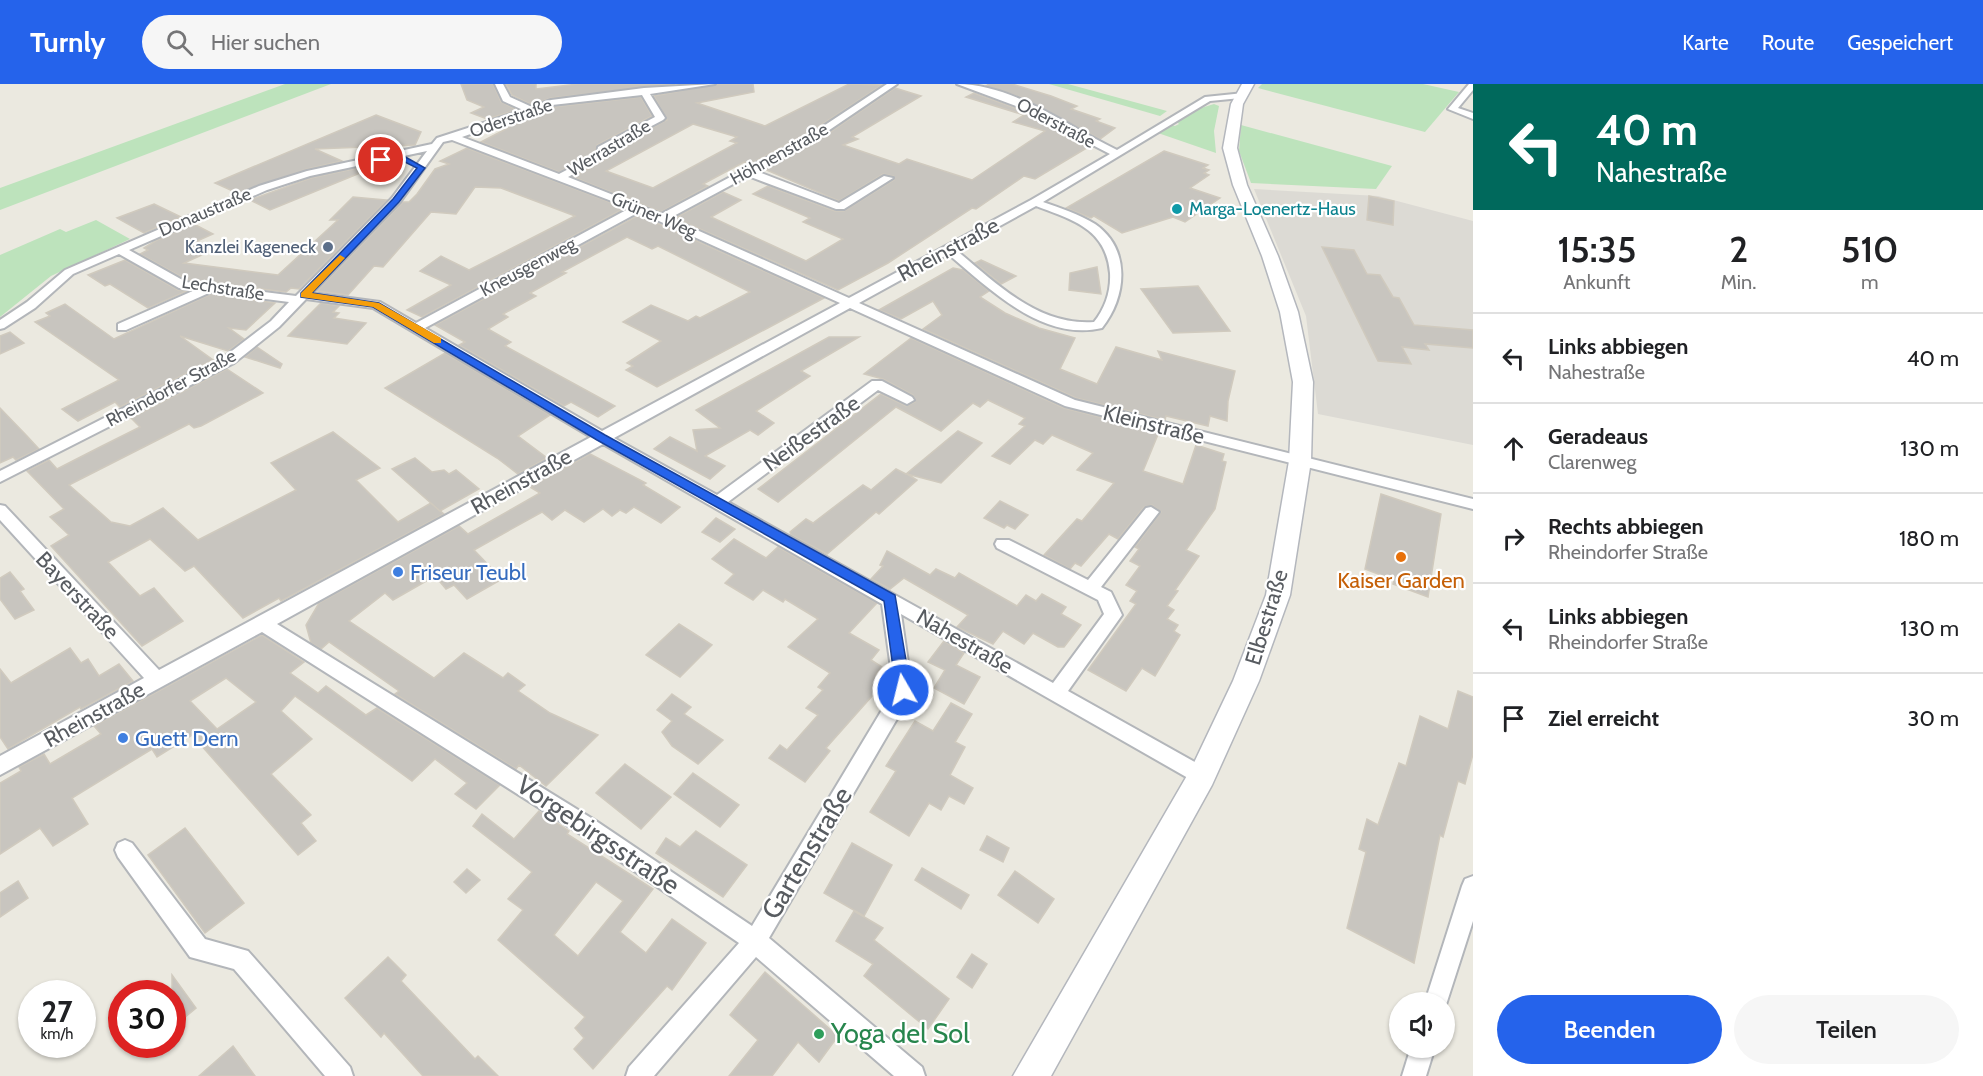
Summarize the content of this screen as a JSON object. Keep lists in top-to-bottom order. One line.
{"streets":{"main road":["Elbestraße"],"street":["Oderstraße","Werrastraße","Höhnenstraße","Donaustraße","Grüner Weg","Rheinstraße","Kneusgenweg","Lechstraße","Rheindorfer Straße","Kleinstraße","Neißestraße","Bayerstraße","Nahestraße","Vorgebirgsstraße","Gartenstraße"]},"crossings":[["Oderstraße","Werrastraße"],["Oderstraße","Grüner Weg"],["Oderstraße","Rheinstraße"],["Werrastraße","Grüner Weg"],["Höhnenstraße","Grüner Weg"],["Donaustraße","Lechstraße"],["Donaustraße","Rheindorfer Straße"],["Grüner Weg","Rheinstraße"],["Grüner Weg","Kneusgenweg"],["Grüner Weg","Kleinstraße"],["Rheinstraße","Kleinstraße"],["Rheinstraße","Bayerstraße"],["Rheinstraße","Elbestraße"],["Rheinstraße","Nahestraße"],["Rheinstraße","Vorgebirgsstraße"],["Kneusgenweg","Lechstraße"],["Kneusgenweg","Nahestraße"],["Lechstraße","Rheindorfer Straße"],["Lechstraße","Nahestraße"],["Kleinstraße","Elbestraße"],["Neißestraße","Nahestraße"],["Elbestraße","Nahestraße"],["Nahestraße","Gartenstraße"],["Vorgebirgsstraße","Gartenstraße"]],"places":["Marga-Loenertz-Haus","Kanzlei Kageneck","Kaiser Garden","Friseur Teubl","Guett Dern","Yoga del Sol"],"page":{"header":"Turnly","search":"Hier suchen","nav":["Karte","Route","Gespeichert"],"turn":["40 m","Nahestraße"],"eta":["15:35","Ankunft","2","Min.","510","m"],"list":[{"name":"Links abbiegen","note":"Nahestraße","value":"40 m"},{"name":"Geradeaus","note":"Clarenweg","value":"130 m"},{"name":"Rechts abbiegen","note":"Rheindorfer Straße","value":"180 m"},{"name":"Links abbiegen","note":"Rheindorfer Straße","value":"130 m"},{"name":"Ziel erreicht","value":"30 m"}],"speed":"27 km/h","limit":"30","buttons":["Beenden","Teilen"]}}
